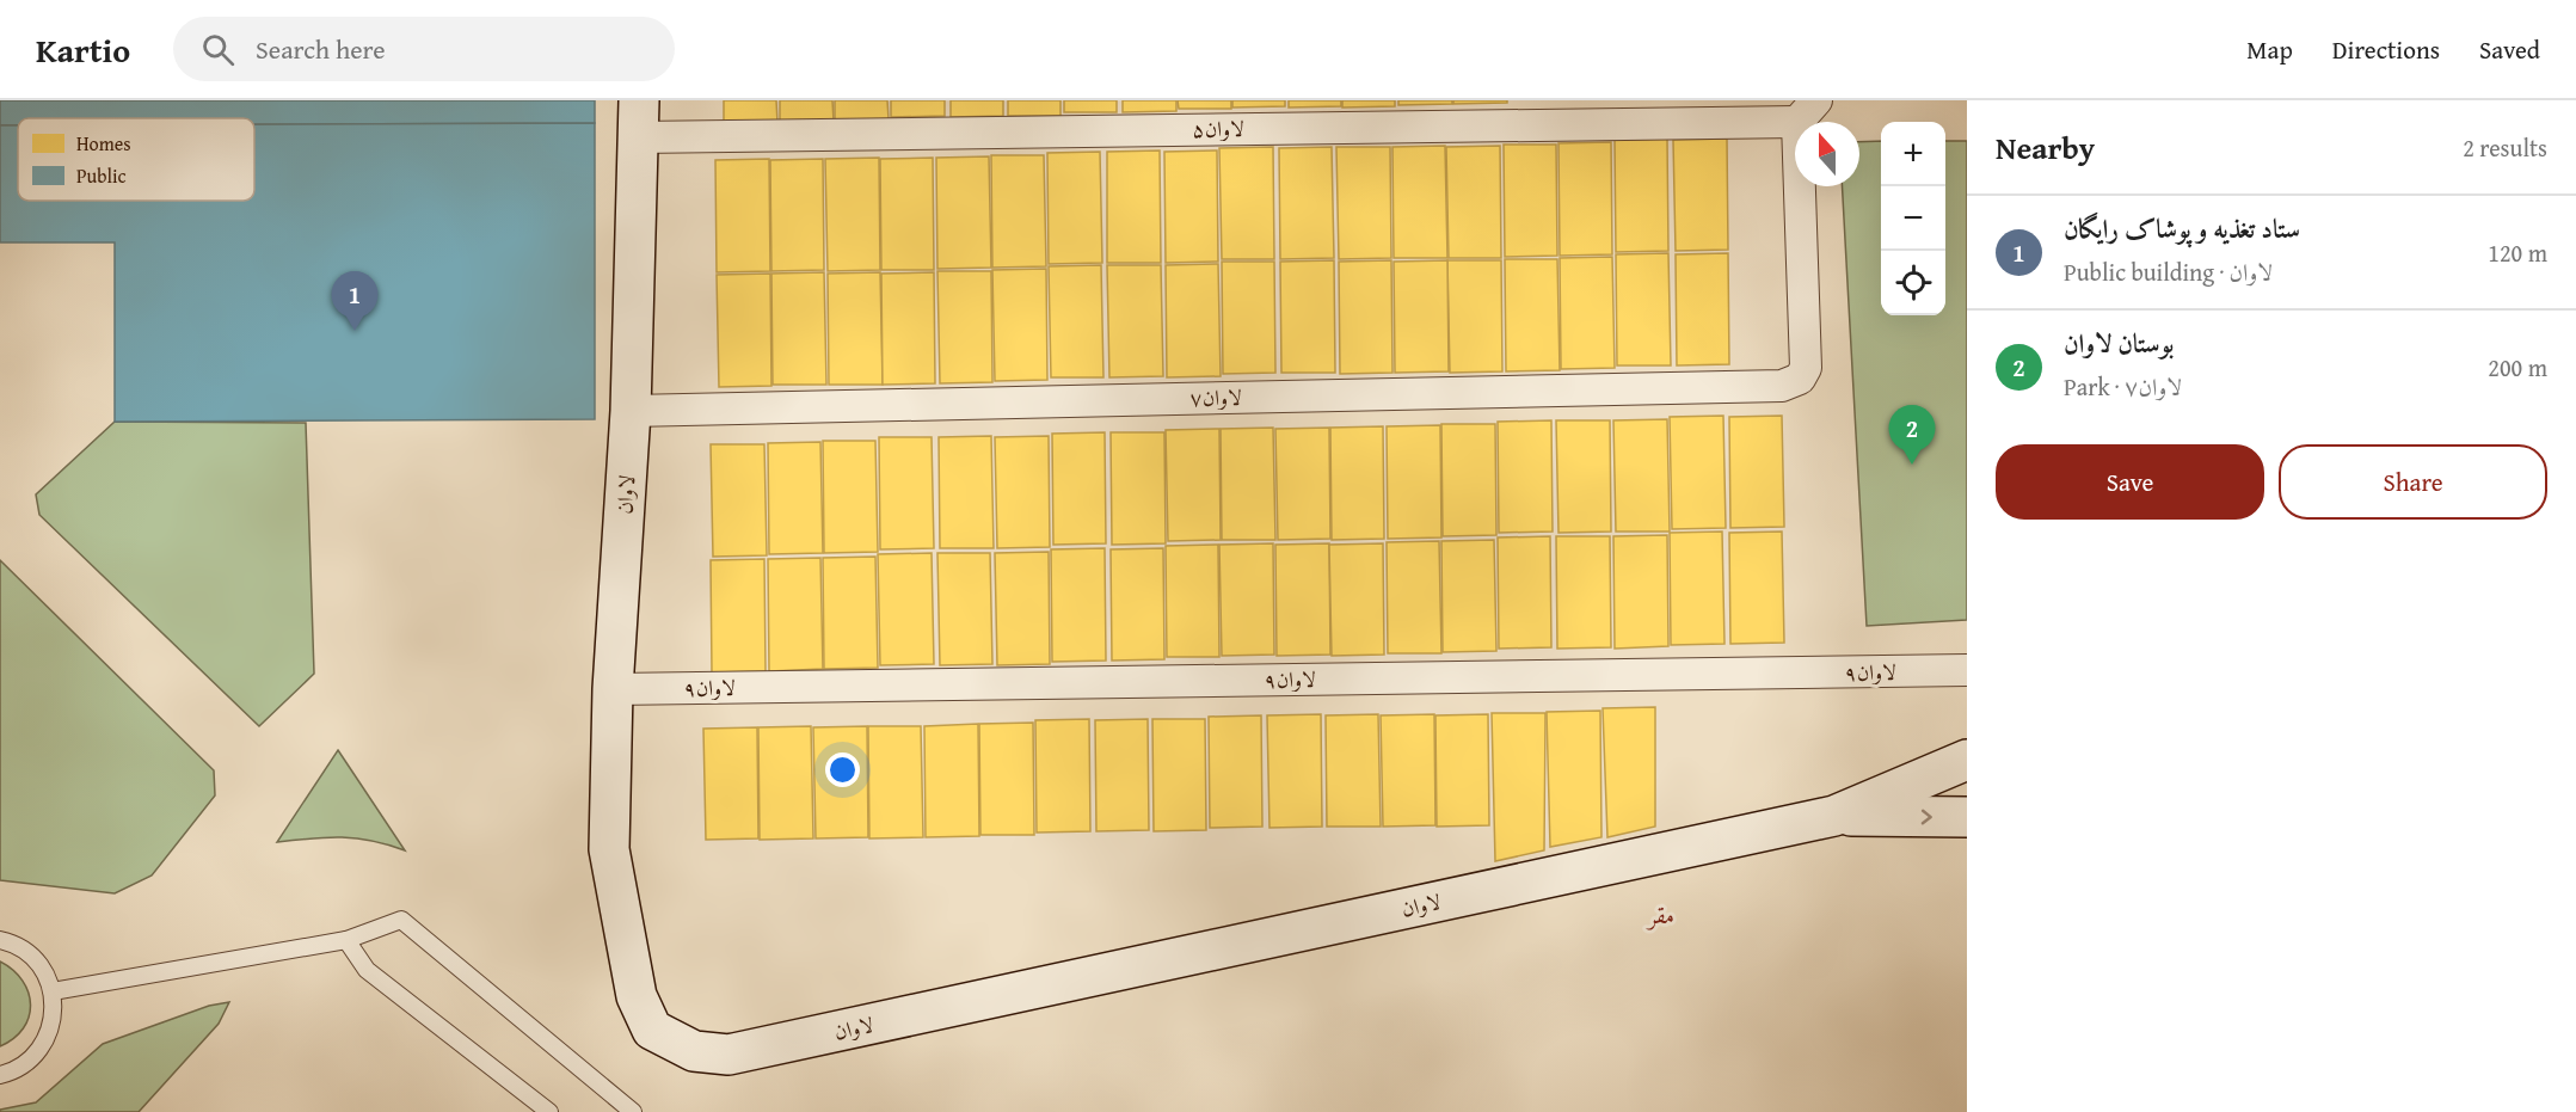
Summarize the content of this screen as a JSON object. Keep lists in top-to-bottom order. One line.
{"streets":{"street":["۵لاوان","۷لاوان","لاوان","۹لاوان"]},"crossings":[["۵لاوان","۷لاوان"],["۵لاوان","لاوان"],["۷لاوان","لاوان"],["لاوان","۹لاوان"]],"districts":["مقر"],"legend":["Homes","Public"],"north":"top","page":{"header":"Kartio","search":"Search here","nav":["Map","Directions","Saved"],"heading":["Nearby","2 results"],"map_buttons":["+","−"],"list":[{"mark":"1","name":"ستاد تغذیه و پوشاک رایگان","note":"Public building · لاوان","value":"120 m"},{"mark":"2","name":"بوستان لاوان","note":"Park · ۷لاوان","value":"200 m"}],"pins":["1","2"],"buttons":["Save","Share"]}}
